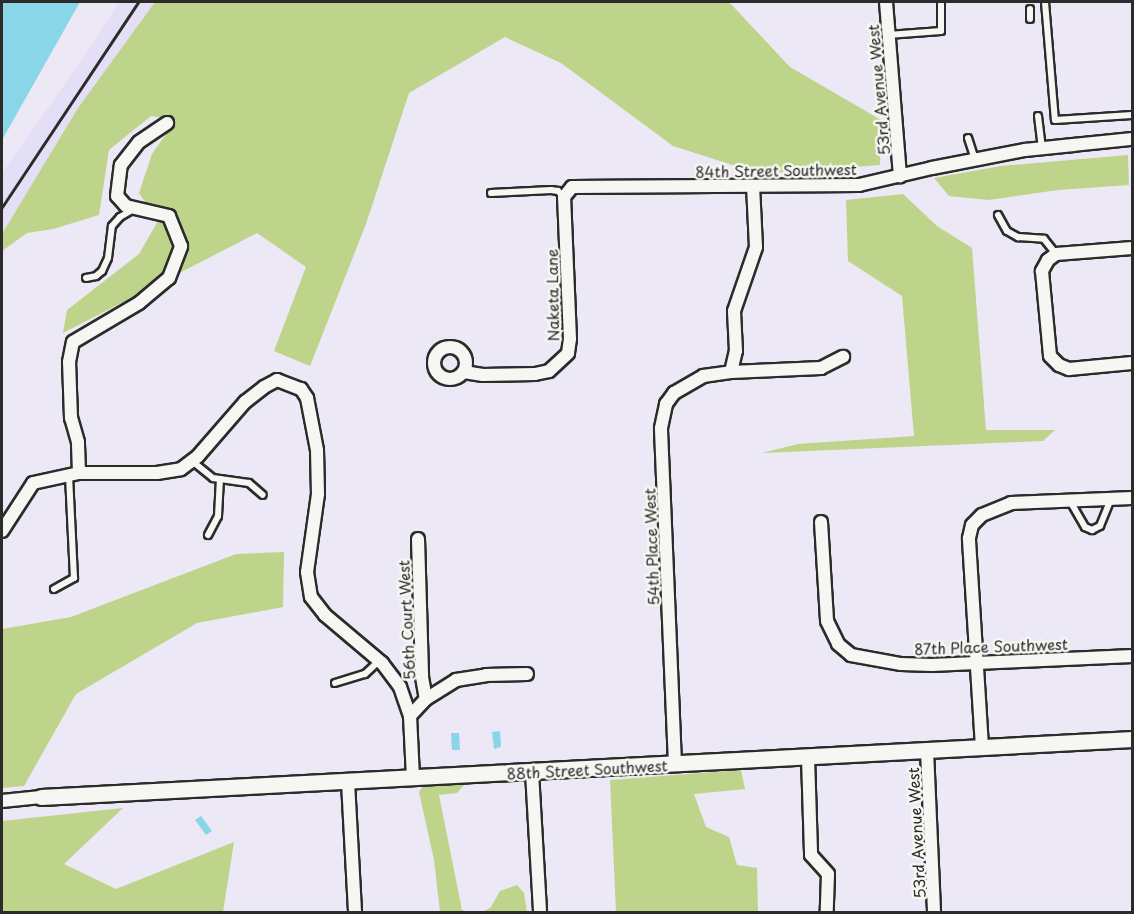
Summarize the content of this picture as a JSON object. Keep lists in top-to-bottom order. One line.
{"streets":{"street":["53rd Avenue West","84th Street Southwest","Naketa Lane","54th Place West","56th Court West","87th Place Southwest","88th Street Southwest"]},"crossings":[["53rd Avenue West","84th Street Southwest"],["53rd Avenue West","88th Street Southwest"],["84th Street Southwest","Naketa Lane"],["54th Place West","88th Street Southwest"]]}
